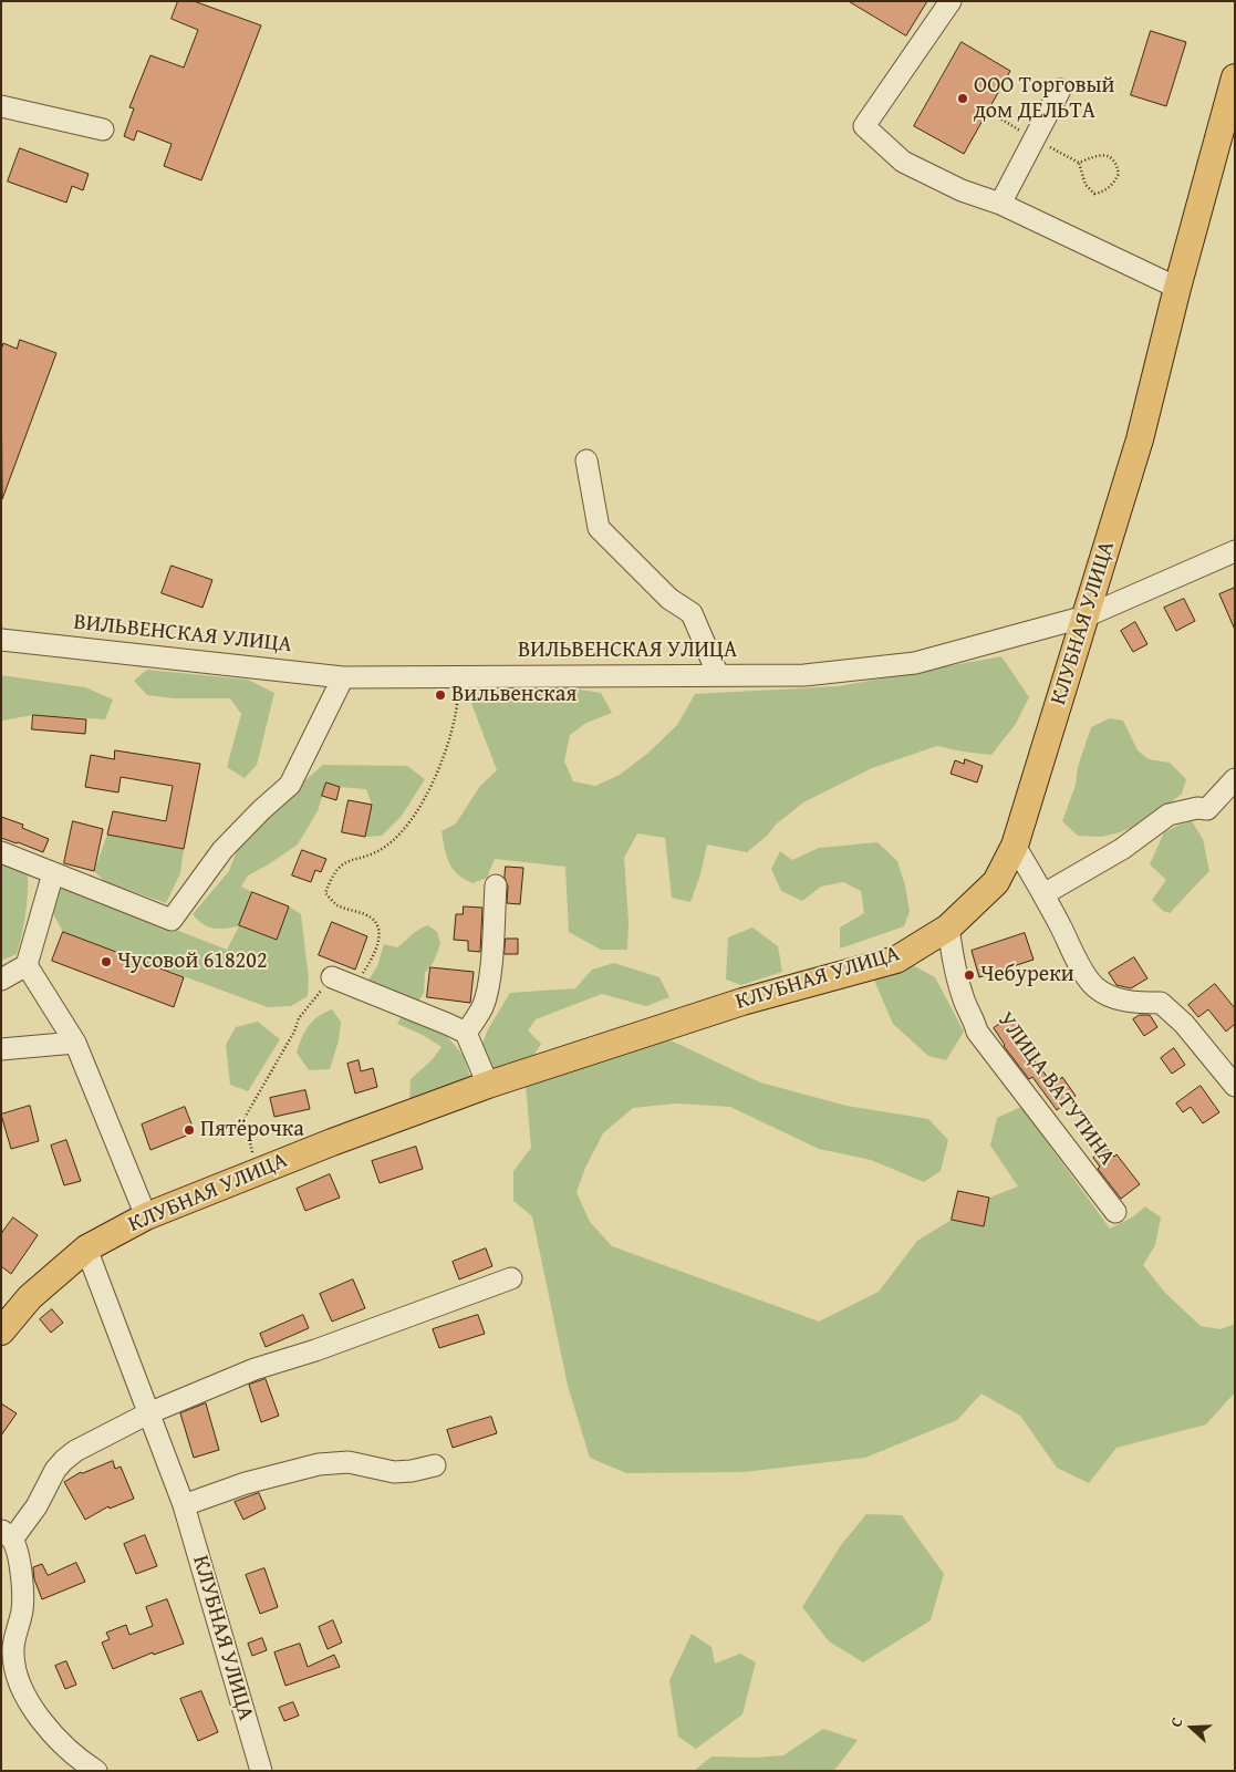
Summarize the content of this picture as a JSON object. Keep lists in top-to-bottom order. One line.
{"streets":{"main road":["КЛУБНАЯ УЛИЦА"],"street":["ВИЛЬВЕНСКАЯ УЛИЦА","УЛИЦА ВАТУТИНА"]},"crossings":[["КЛУБНАЯ УЛИЦА","ВИЛЬВЕНСКАЯ УЛИЦА"],["КЛУБНАЯ УЛИЦА","УЛИЦА ВАТУТИНА"]],"places":["ООО Торговый дом ДЕЛЬТА","Вильвенская","Чусовой 618202","Чебуреки","Пятёрочка"],"north":"left"}
